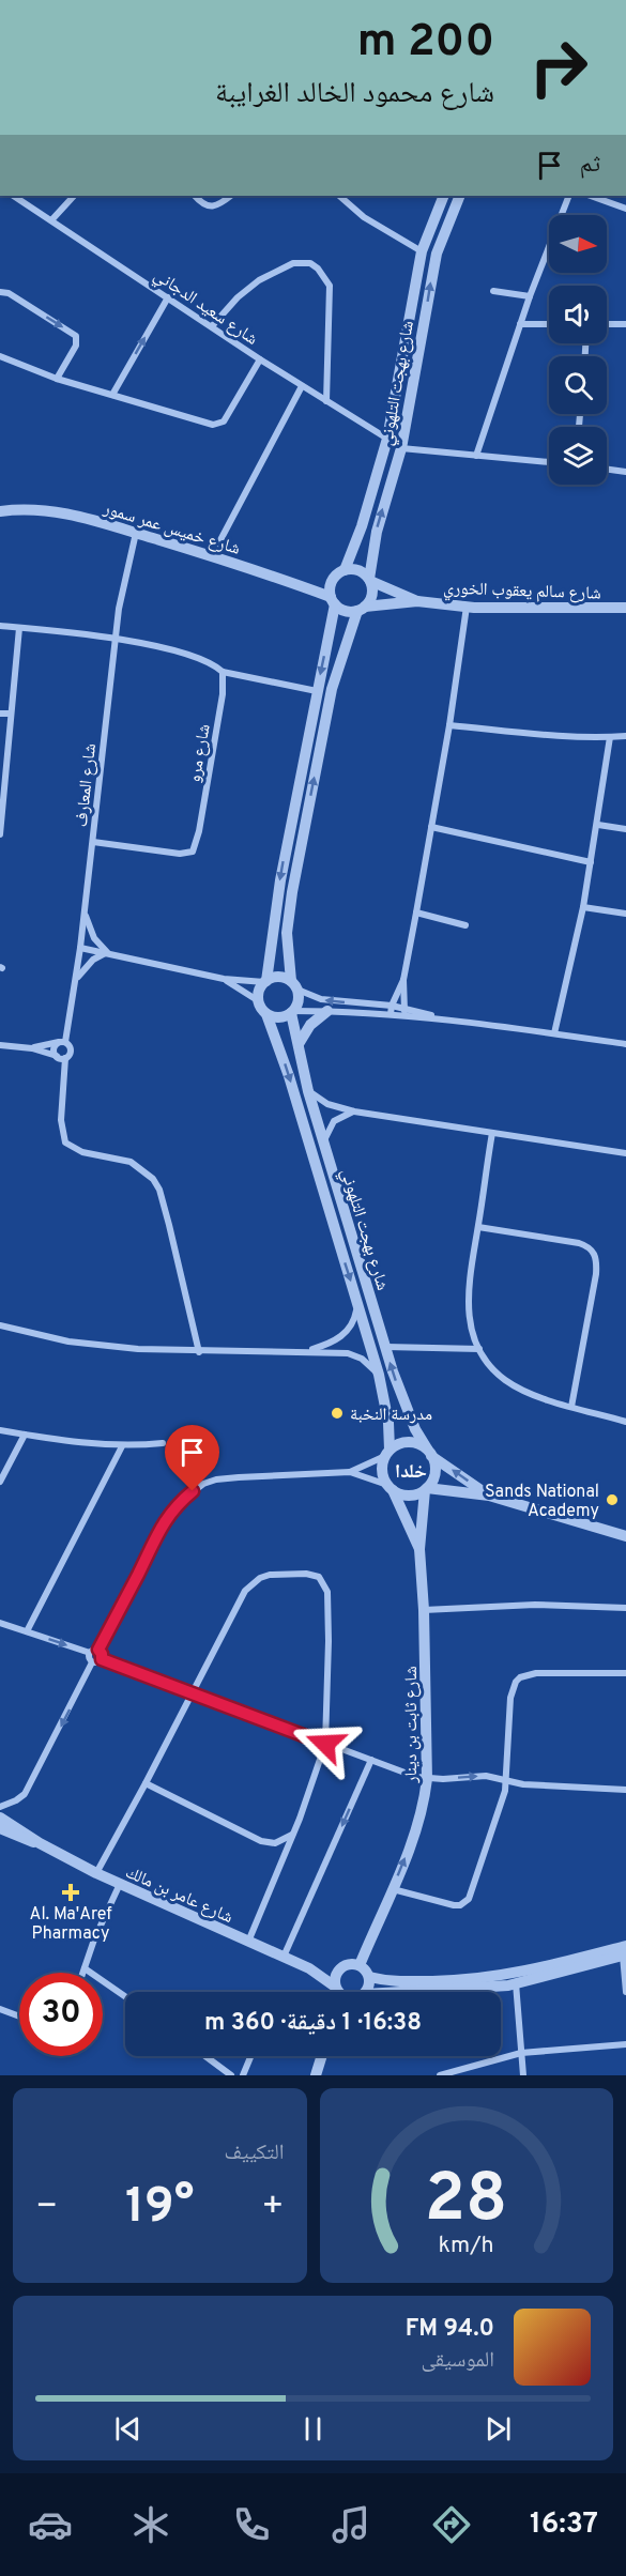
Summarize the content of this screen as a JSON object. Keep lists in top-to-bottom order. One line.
{"streets":{"street":["شارع سعيد الدجاني","شارع بهجت التلهوني","شارع خميس عمر سمور","شارع سالم يعقوب الخوري","شارع مرو","شارع المعارف","شارع ثابت بن دينار","شارع عامر بن مالك"]},"crossings":[["شارع سعيد الدجاني","شارع بهجت التلهوني"],["شارع بهجت التلهوني","شارع خميس عمر سمور"],["شارع بهجت التلهوني","شارع سالم يعقوب الخوري"],["شارع بهجت التلهوني","شارع ثابت بن دينار"],["شارع خميس عمر سمور","شارع سالم يعقوب الخوري"],["شارع خميس عمر سمور","شارع المعارف"],["شارع مرو","شارع المعارف"]],"districts":["خلدا"],"places":{"other":["مدرسة النخبة","Sands National Academy"],"health":["Al. Ma'Aref Pharmacy"]},"north":"right","page":{"turn":["200 m","شارع محمود الخالد الغرايبة"],"then":"ثم","limit":"30","trip":"16:38 · 1 دقيقة · 360 m","tile":"التكييف","heat":["−","19°","+"],"song":["94.0 FM","الموسيقى"],"tabs":"16:37","gauge":["28","km/h"]}}
